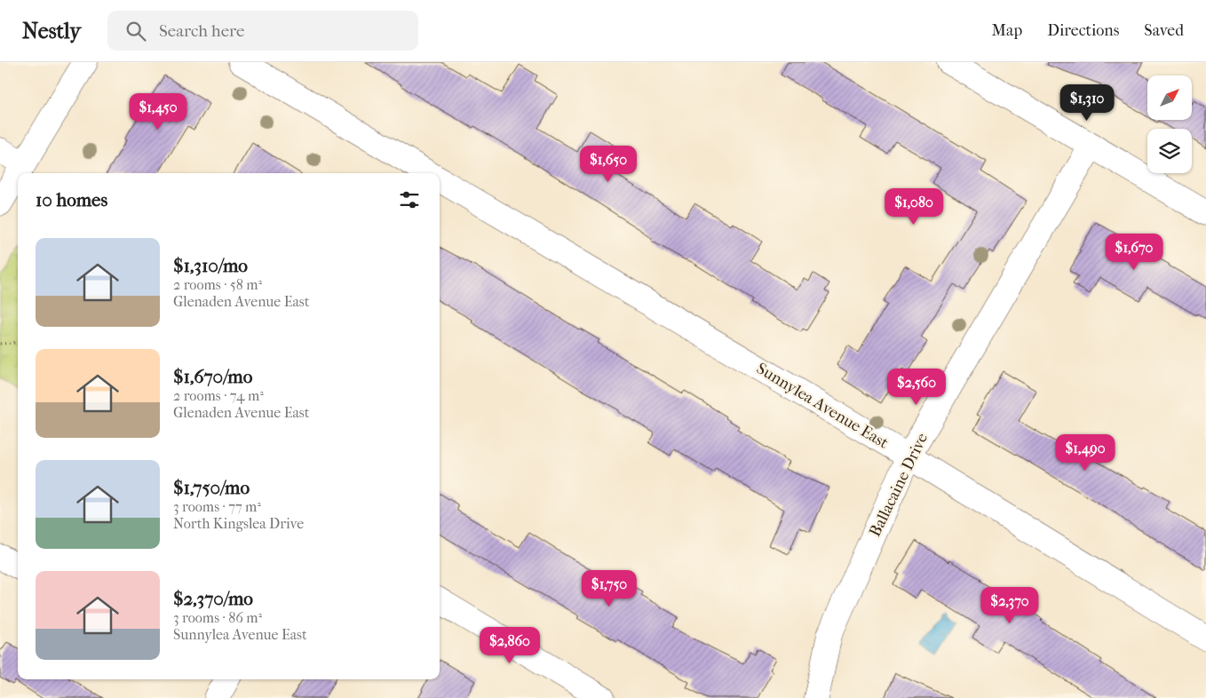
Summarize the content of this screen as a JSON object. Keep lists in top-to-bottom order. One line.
{"streets":{"street":["Sunnylea Avenue East","Ballacaine Drive"]},"crossings":[["Sunnylea Avenue East","Ballacaine Drive"]],"north":"top right","page":{"header":"Nestly","search":"Search here","nav":["Map","Directions","Saved"],"price":["$1,310","$1,450","$1,650","$1,080","$1,670","$2,560","$1,490","$1,750","$2,370","$2,860"],"heading":"10 homes","list":[{"name":"$1,310/mo","note":"2 rooms · 58 m² · Glenaden Avenue East"},{"name":"$1,670/mo","note":"2 rooms · 74 m² · Glenaden Avenue East"},{"name":"$1,750/mo","note":"3 rooms · 77 m² · North Kingslea Drive"},{"name":"$2,370/mo","note":"3 rooms · 86 m² · Sunnylea Avenue East"}]}}
